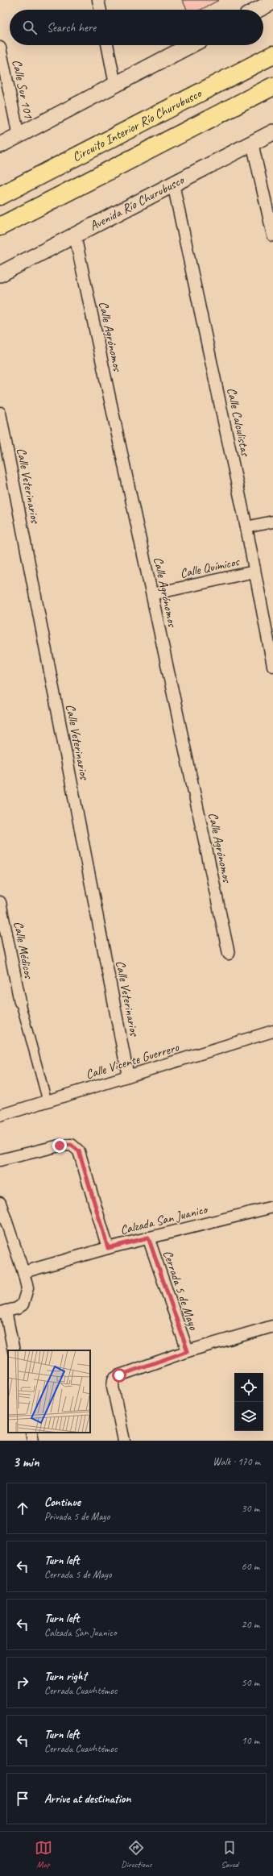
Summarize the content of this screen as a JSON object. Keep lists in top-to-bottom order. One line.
{"streets":{"highway":["Circuito Interior Río Churubusco"],"main road":["Avenida Río Churubusco"],"street":["Calle Sur 101","Calle Agrónomos","Calle Calculistas","Calle Veterinarios","Calle Químicos","Calle Médicos","Calle Vicente Guerrero","Calzada San Juanico","Cerrada 5 de Mayo"]},"crossings":[["Avenida Río Churubusco","Calle Agrónomos"],["Avenida Río Churubusco","Calle Calculistas"],["Calle Agrónomos","Calle Químicos"],["Calle Calculistas","Calle Químicos"],["Calle Veterinarios","Calle Vicente Guerrero"],["Calzada San Juanico","Cerrada 5 de Mayo"]],"page":{"search":"Search here","heading":["3 min","Walk · 170 m"],"list":[["Continue","Privada 5 de Mayo","30 m"],["Turn left","Cerrada 5 de Mayo","60 m"],["Turn left","Calzada San Juanico","20 m"],["Turn right","Cerrada Cuauhtémoc","50 m"],["Turn left","Cerrada Cuauhtémoc","10 m"],"Arrive at destination"],"nav":["Map","Directions","Saved"]}}
